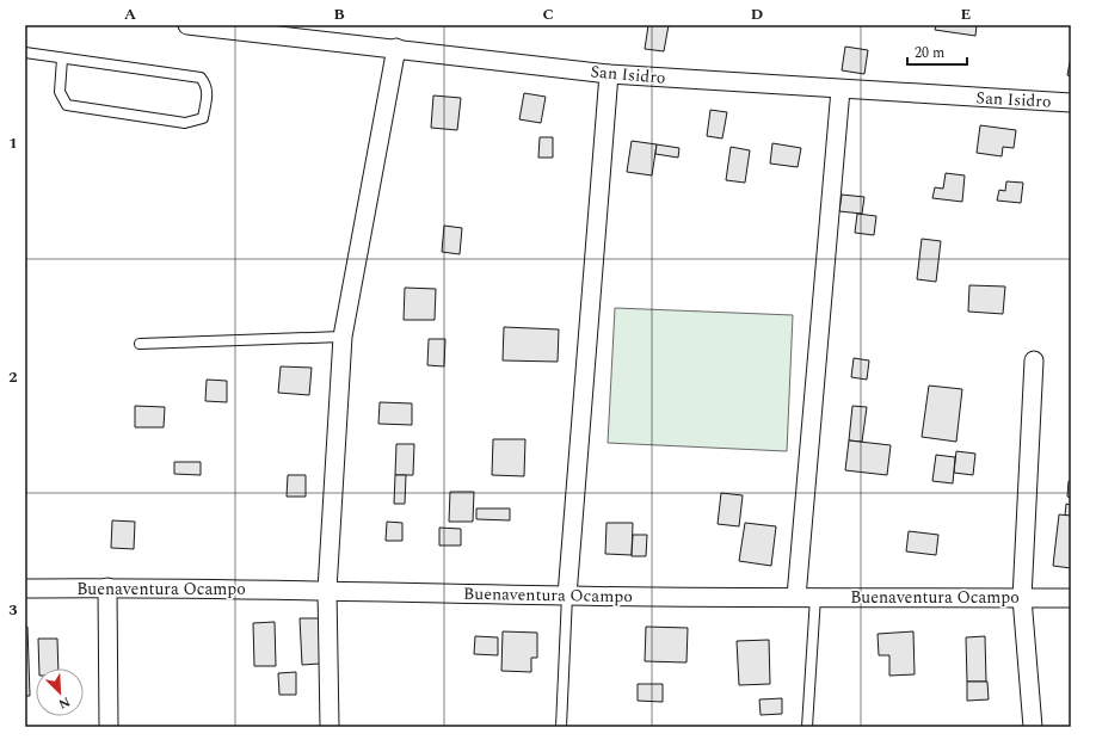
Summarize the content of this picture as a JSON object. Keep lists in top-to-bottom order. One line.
{"streets":{"street":["San Isidro","Buenaventura Ocampo"]},"scale_bar":"20 m","north":"bottom right","grid":{"columns":["A","B","C","D","E"],"rows":["1","2","3"]}}
